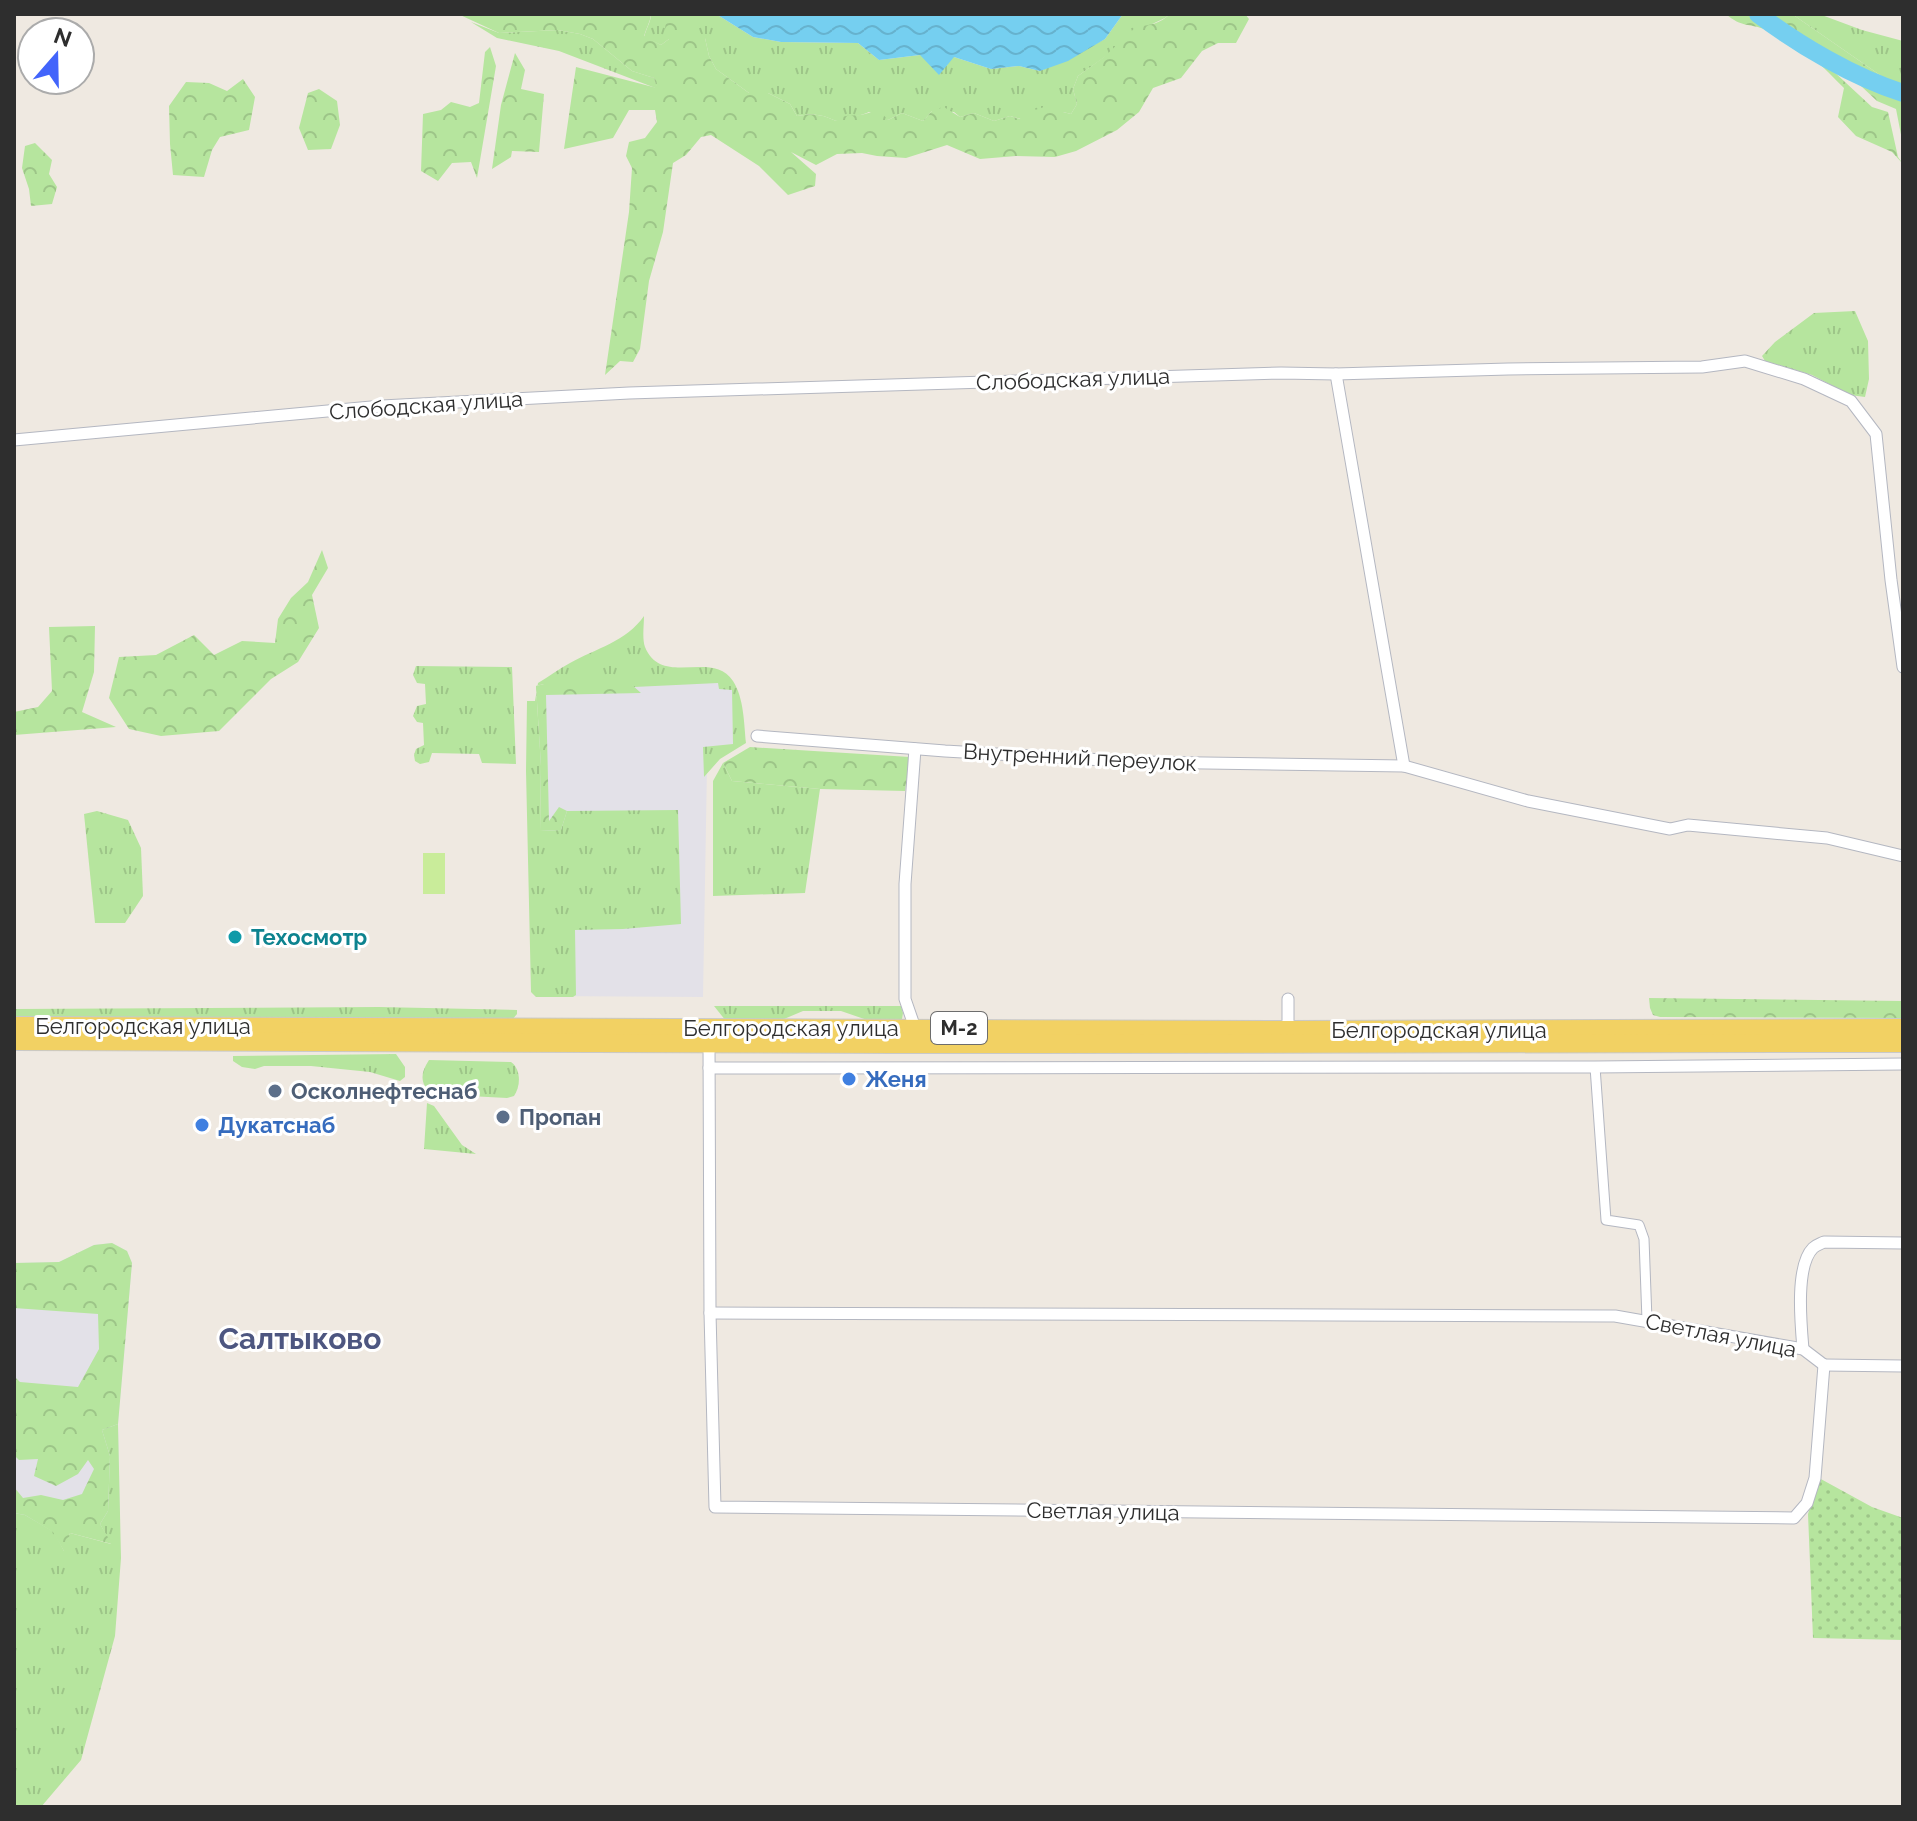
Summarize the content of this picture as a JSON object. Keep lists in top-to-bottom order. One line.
{"streets":{"main road":["Белгородская улица","М-2"],"street":["Слободская улица","Внутренний переулок","Светлая улица"]},"districts":["Салтыково"],"places":["Техосмотр","Женя","Осколнефтеснаб","Пропан","Дукатснаб"],"north":"top"}
